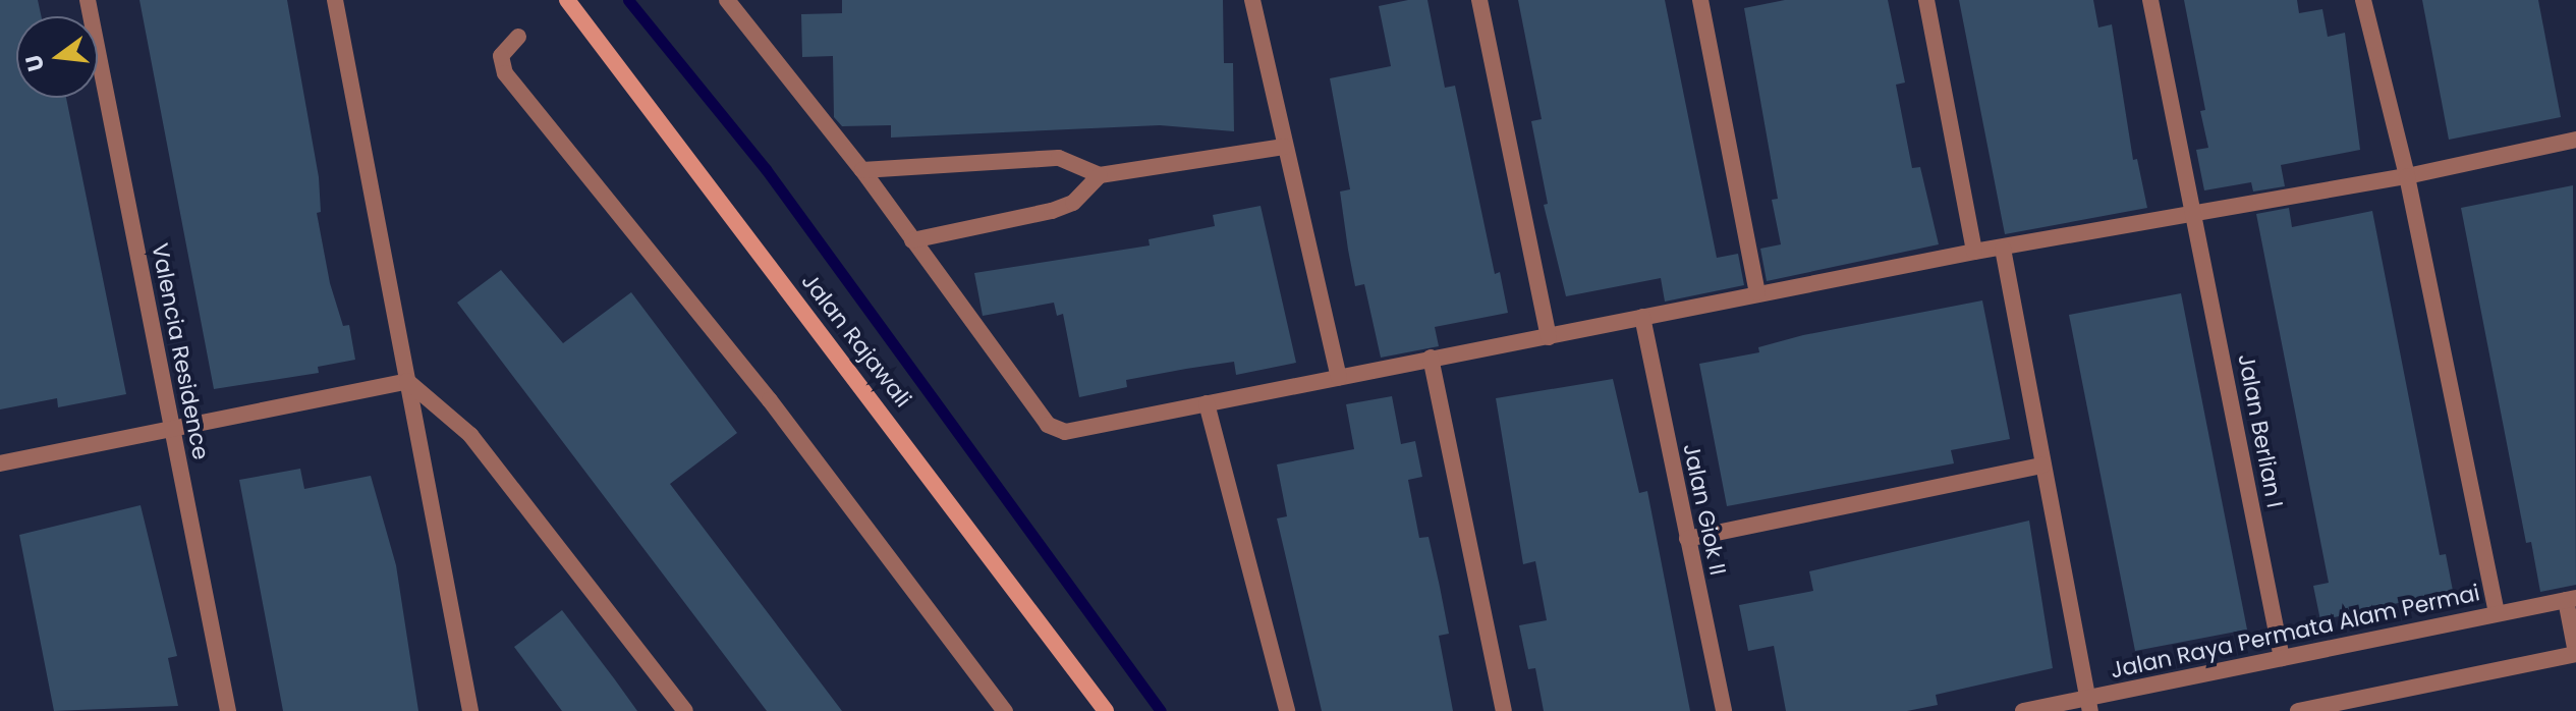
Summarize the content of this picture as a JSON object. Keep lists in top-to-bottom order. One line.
{"streets":{"street":["Jalan Rajawali","Valencia Residence","Jalan Berlian I","Jalan Giok II","Jalan Raya Permata Alam Permai"]},"crossings":[["Jalan Berlian I","Jalan Raya Permata Alam Permai"]],"north":"left"}
